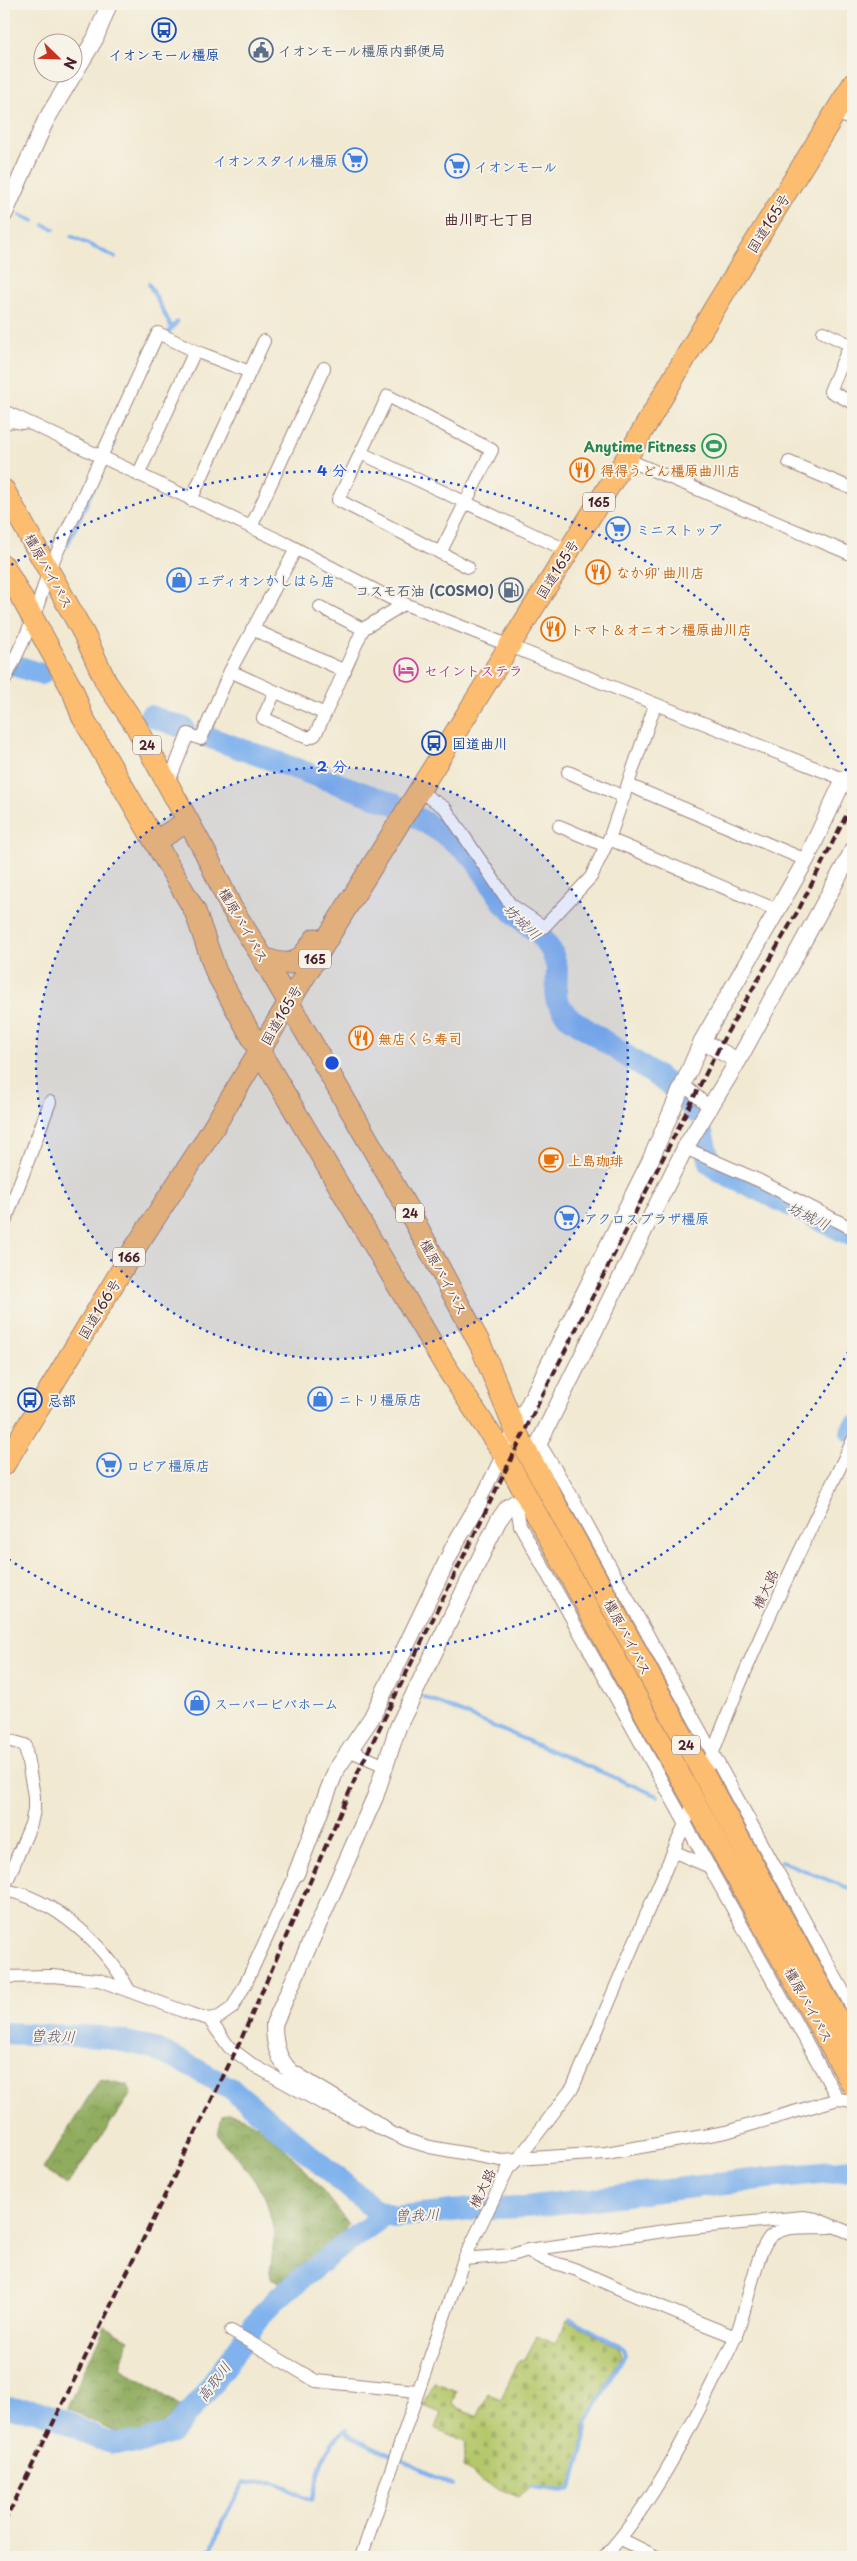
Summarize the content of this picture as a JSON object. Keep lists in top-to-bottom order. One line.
{"streets":{"highway":["国道165号","165","橿原バイパス","24","166","国道166号"],"street":["横大路"]},"crossings":[["国道165号","橿原バイパス"],["国道165号","国道166号"],["橿原バイパス","国道166号"],["橿原バイパス","横大路"]],"districts":["曲川町七丁目"],"water":["坊城川","曽我川","高取川"],"places":{"bus stop":["イオンモール橿原","国道曲川","忌部"],"public building":["イオンモール橿原内郵便局"],"supermarket":["イオンスタイル橿原","イオンモール","ミニストップ","アクロスプラザ橿原","ロピア橿原店"],"sports":["Anytime Fitness"],"restaurant":["得得うどん橿原曲川店","なか卯 曲川店","トマト＆オニオン橿原曲川店","無店くら寿司"],"shop":["エディオンかしはら店","ニトリ橿原店","スーパービバホーム"],"fuel station":["コスモ石油 (COSMO)"],"hotel":["セイントステラ"],"cafe":["上島珈琲"]},"north":"bottom right","rings":["4 分","2 分"]}
